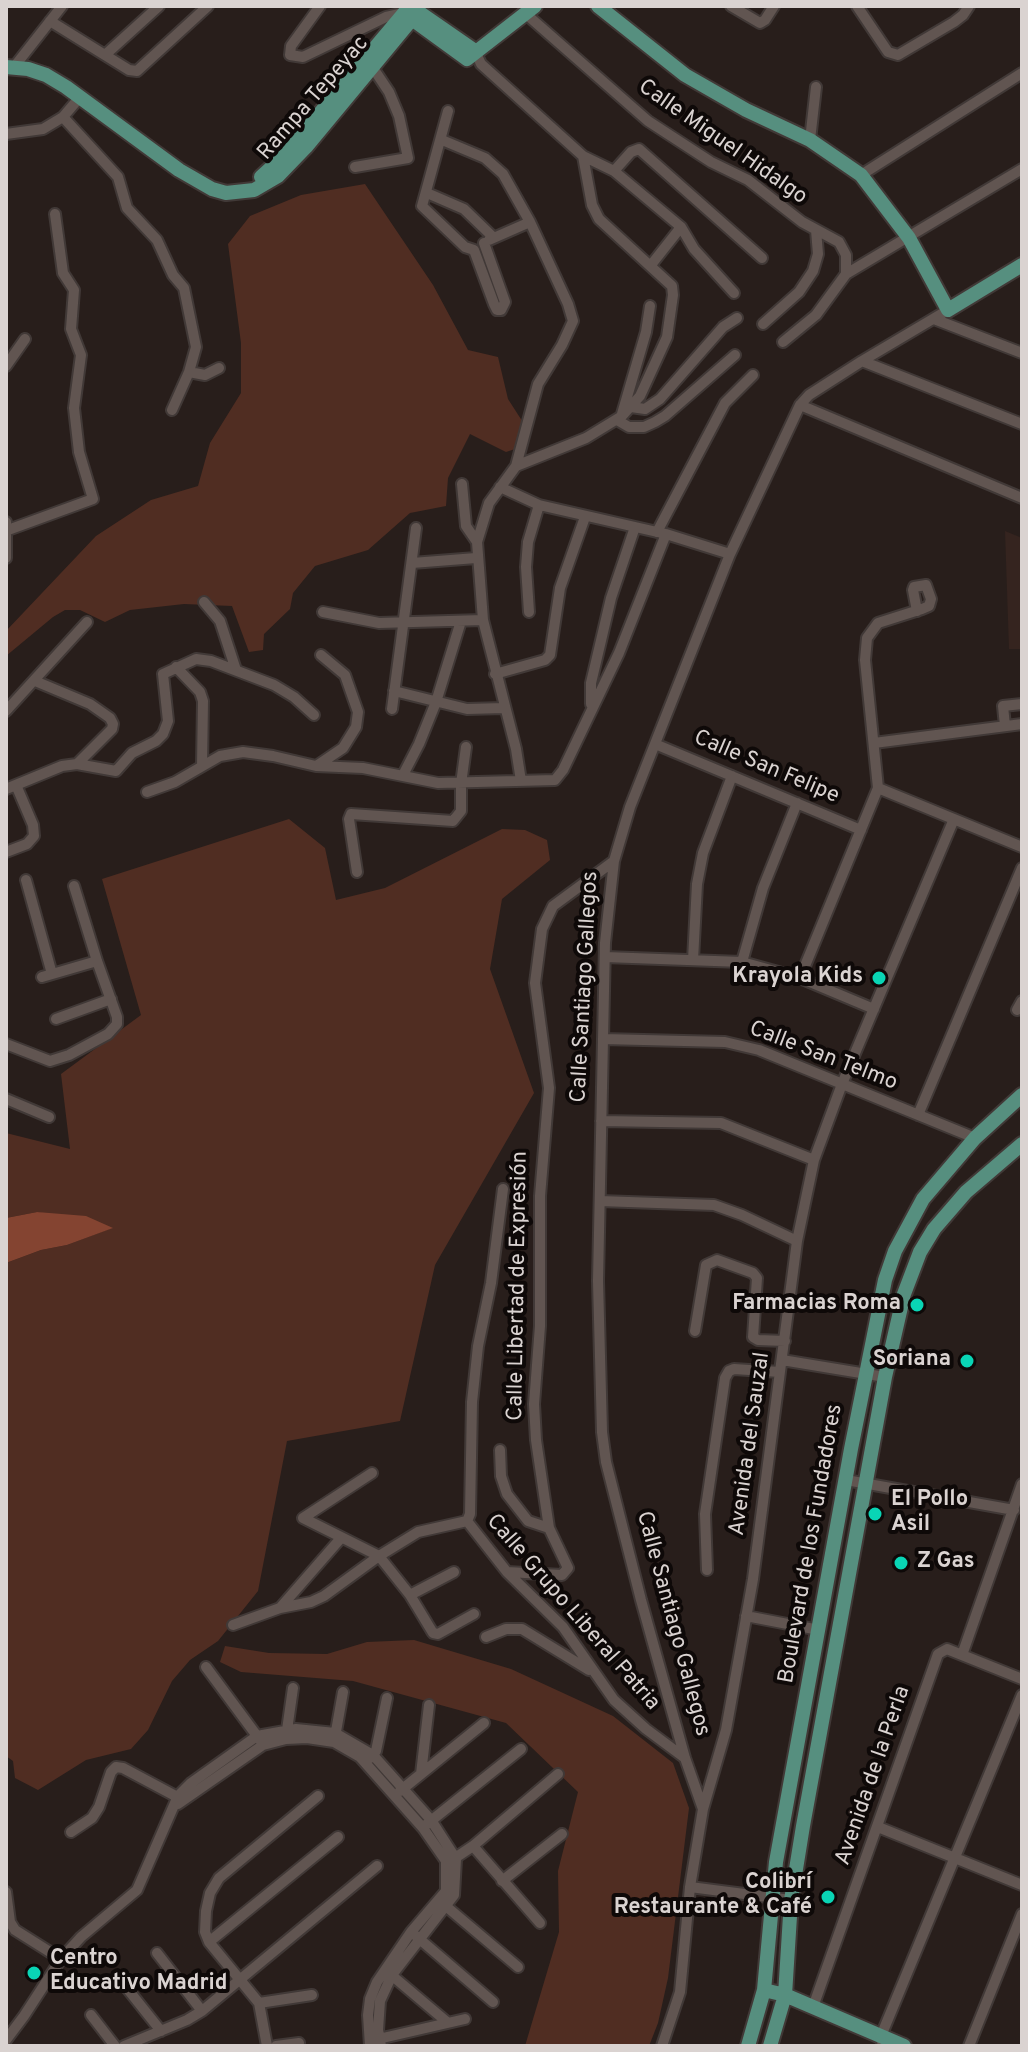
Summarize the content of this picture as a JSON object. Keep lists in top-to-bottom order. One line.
{"streets":{"main road":["Rampa Tepeyac","Calle Santiago Gallegos","Boulevard de los Fundadores"],"street":["Calle Miguel Hidalgo","Calle San Felipe","Calle San Telmo","Calle Libertad de Expresión","Avenida del Sauzal","Calle Grupo Liberal Patria","Avenida de la Perla"]},"crossings":[["Calle San Felipe","Calle Santiago Gallegos"],["Calle Santiago Gallegos","Calle San Telmo"],["Calle Santiago Gallegos","Calle Libertad de Expresión"],["Calle Santiago Gallegos","Avenida del Sauzal"],["Calle Santiago Gallegos","Calle Grupo Liberal Patria"],["Calle San Telmo","Avenida del Sauzal"],["Calle San Telmo","Boulevard de los Fundadores"],["Calle Libertad de Expresión","Calle Grupo Liberal Patria"]],"places":["Krayola Kids","Farmacias Roma","Soriana","El Pollo Asil","Z Gas","Colibrí Restaurante & Café","Centro Educativo Madrid"]}
